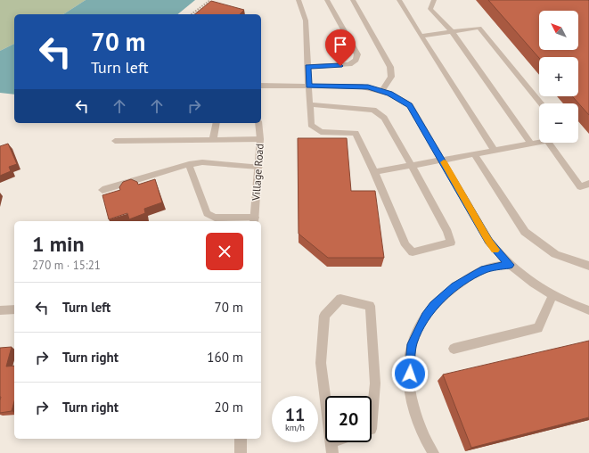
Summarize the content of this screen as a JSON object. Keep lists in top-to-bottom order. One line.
{"streets":{"street":["Village Road"]},"north":"top left","page":{"map_buttons":["+","−"],"turn":["70 m","Turn left"],"heading":["1 min","270 m · 15:21"],"list":[{"name":"Turn left","value":"70 m"},{"name":"Turn right","value":"160 m"},{"name":"Turn right","value":"20 m"}],"speed":"11 km/h","limit":"20"}}
